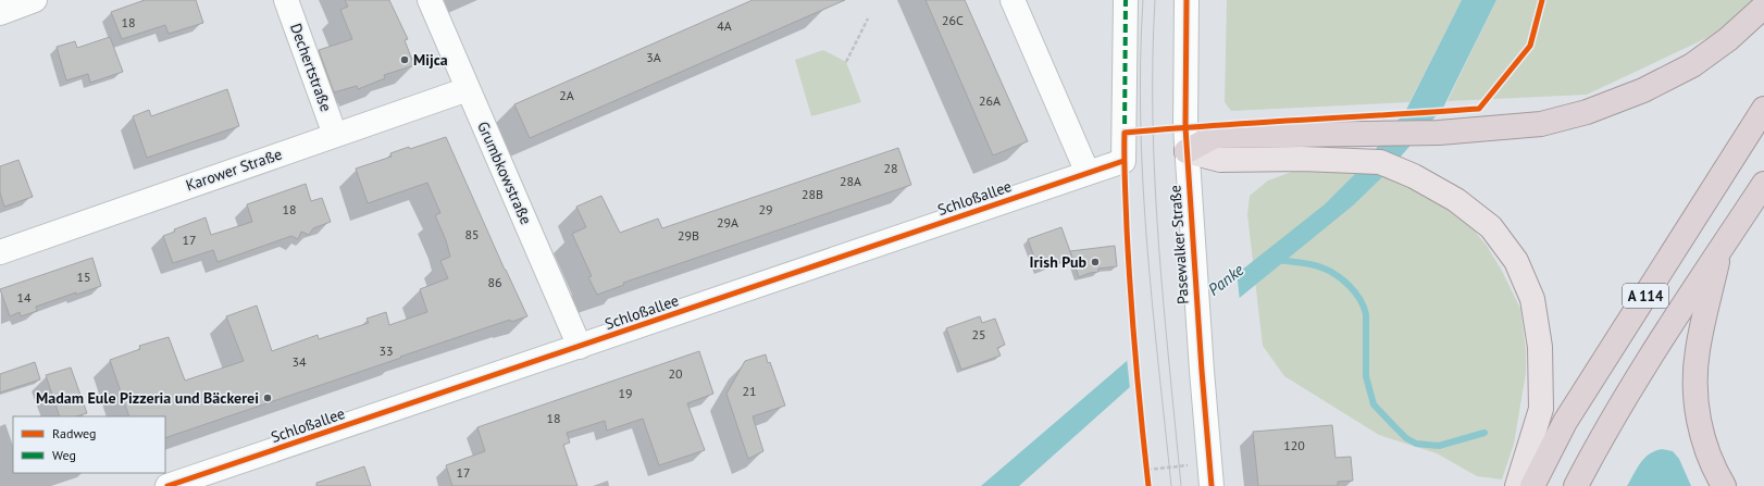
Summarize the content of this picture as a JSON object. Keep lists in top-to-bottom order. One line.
{"streets":{"highway":["A 114"],"street":["Dechertstraße","Karower Straße","Grumbkowstraße","Schloßallee","Pasewalker Straße"]},"crossings":[["Dechertstraße","Karower Straße"],["Karower Straße","Grumbkowstraße"],["Grumbkowstraße","Schloßallee"]],"water":["Panke"],"places":["Mijca","Irish Pub","Madam Eule Pizzeria und Bäckerei"],"house_numbers":["26C","18","4A","3A","2A","26A","28","28A","28B","18","29","29A","85","29B","17","15","86","14","25","33","34","20","21","19","18","120","17"],"legend":["Radweg","Weg"]}
